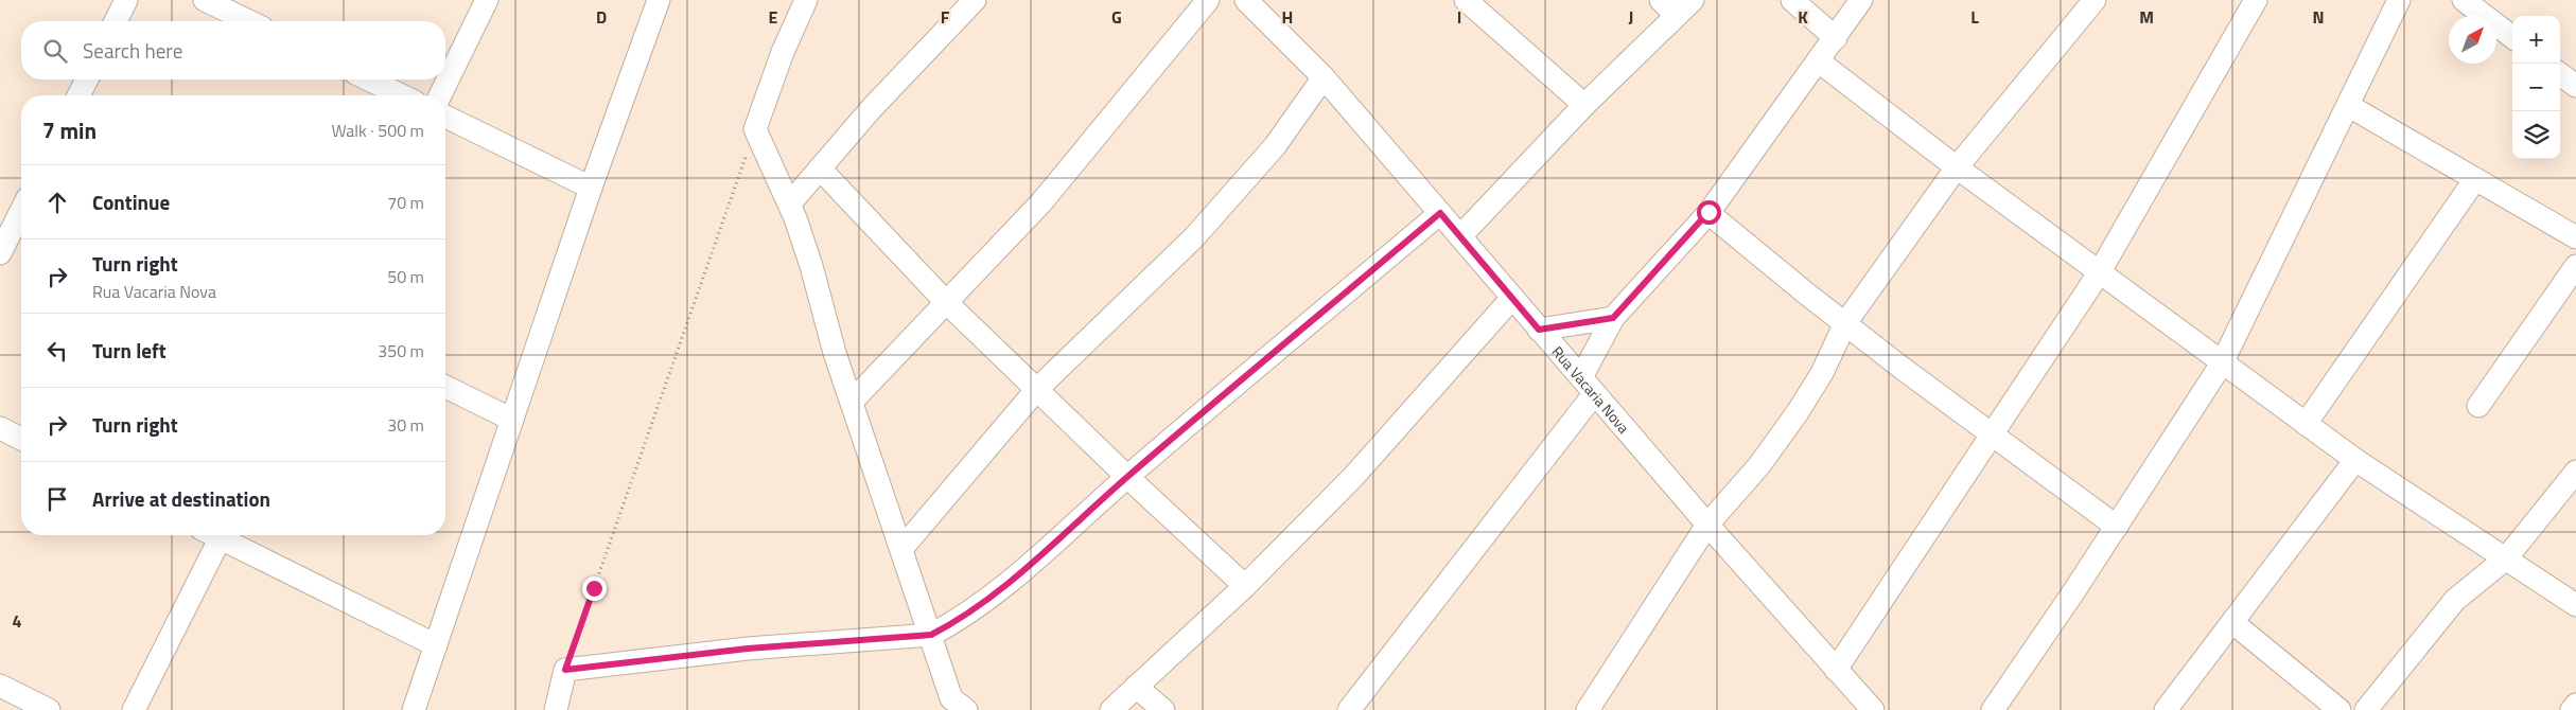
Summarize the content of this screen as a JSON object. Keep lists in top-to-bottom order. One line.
{"streets":{"street":["Rua Vacaria Nova"]},"north":"top right","page":{"map_buttons":["+","−"],"search":"Search here","heading":["7 min","Walk · 500 m"],"list":[["Continue","70 m"],["Turn right","Rua Vacaria Nova","50 m"],["Turn left","350 m"],["Turn right","30 m"],"Arrive at destination"]},"grid":{"columns":["D","E","F","G","H","I","J","K","L","M","N"],"rows":["4"]}}
